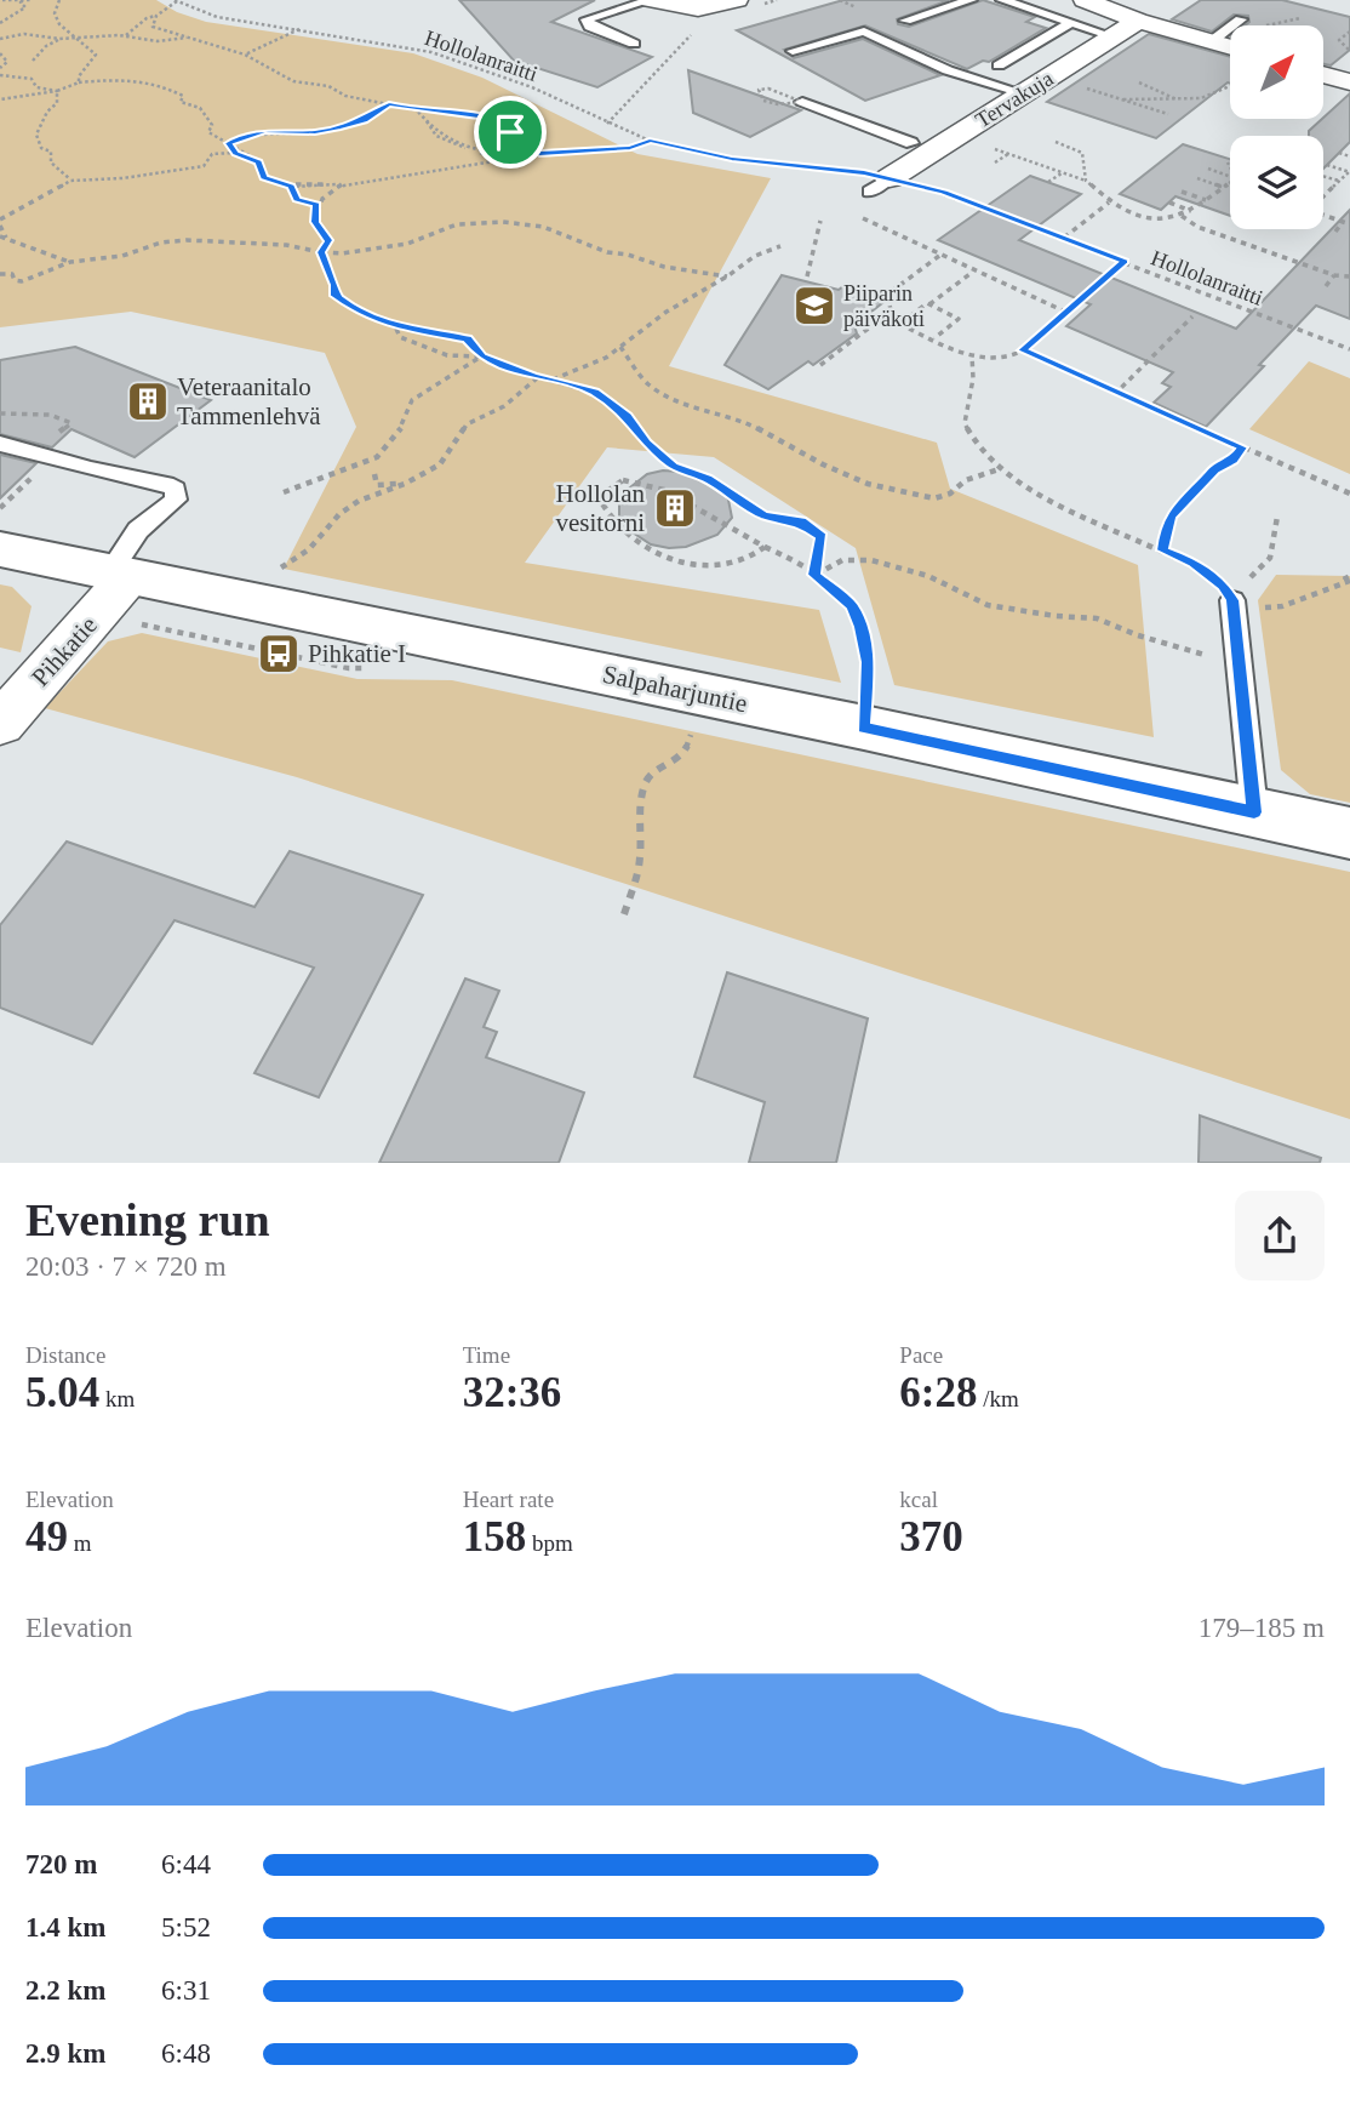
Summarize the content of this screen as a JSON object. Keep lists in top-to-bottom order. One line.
{"streets":{"street":["Tervakuja","Pihkatie","Salpaharjuntie"],"path":["Hollolanraitti"]},"crossings":[["Hollolanraitti","Tervakuja"],["Pihkatie","Salpaharjuntie"]],"places":{"school or university":["Piiparin päiväkoti"],"building":["Veteraanitalo Tammenlehvä","Hollolan vesitorni"],"bus stop":["Pihkatie I"]},"north":"top right","page":{"heading":["Evening run","20:03 · 7 × 720 m"],"stats":[["Distance","5.04 km"],["Time","32:36"],["Pace","6:28 /km"],["Elevation","49 m"],["Heart rate","158 bpm"],["kcal","370"]],"chart":["Elevation","179–185 m"],"list":[{"name":"720 m","note":"6:44"},{"name":"1.4 km","note":"5:52"},{"name":"2.2 km","note":"6:31"},{"name":"2.9 km","note":"6:48"}]}}
